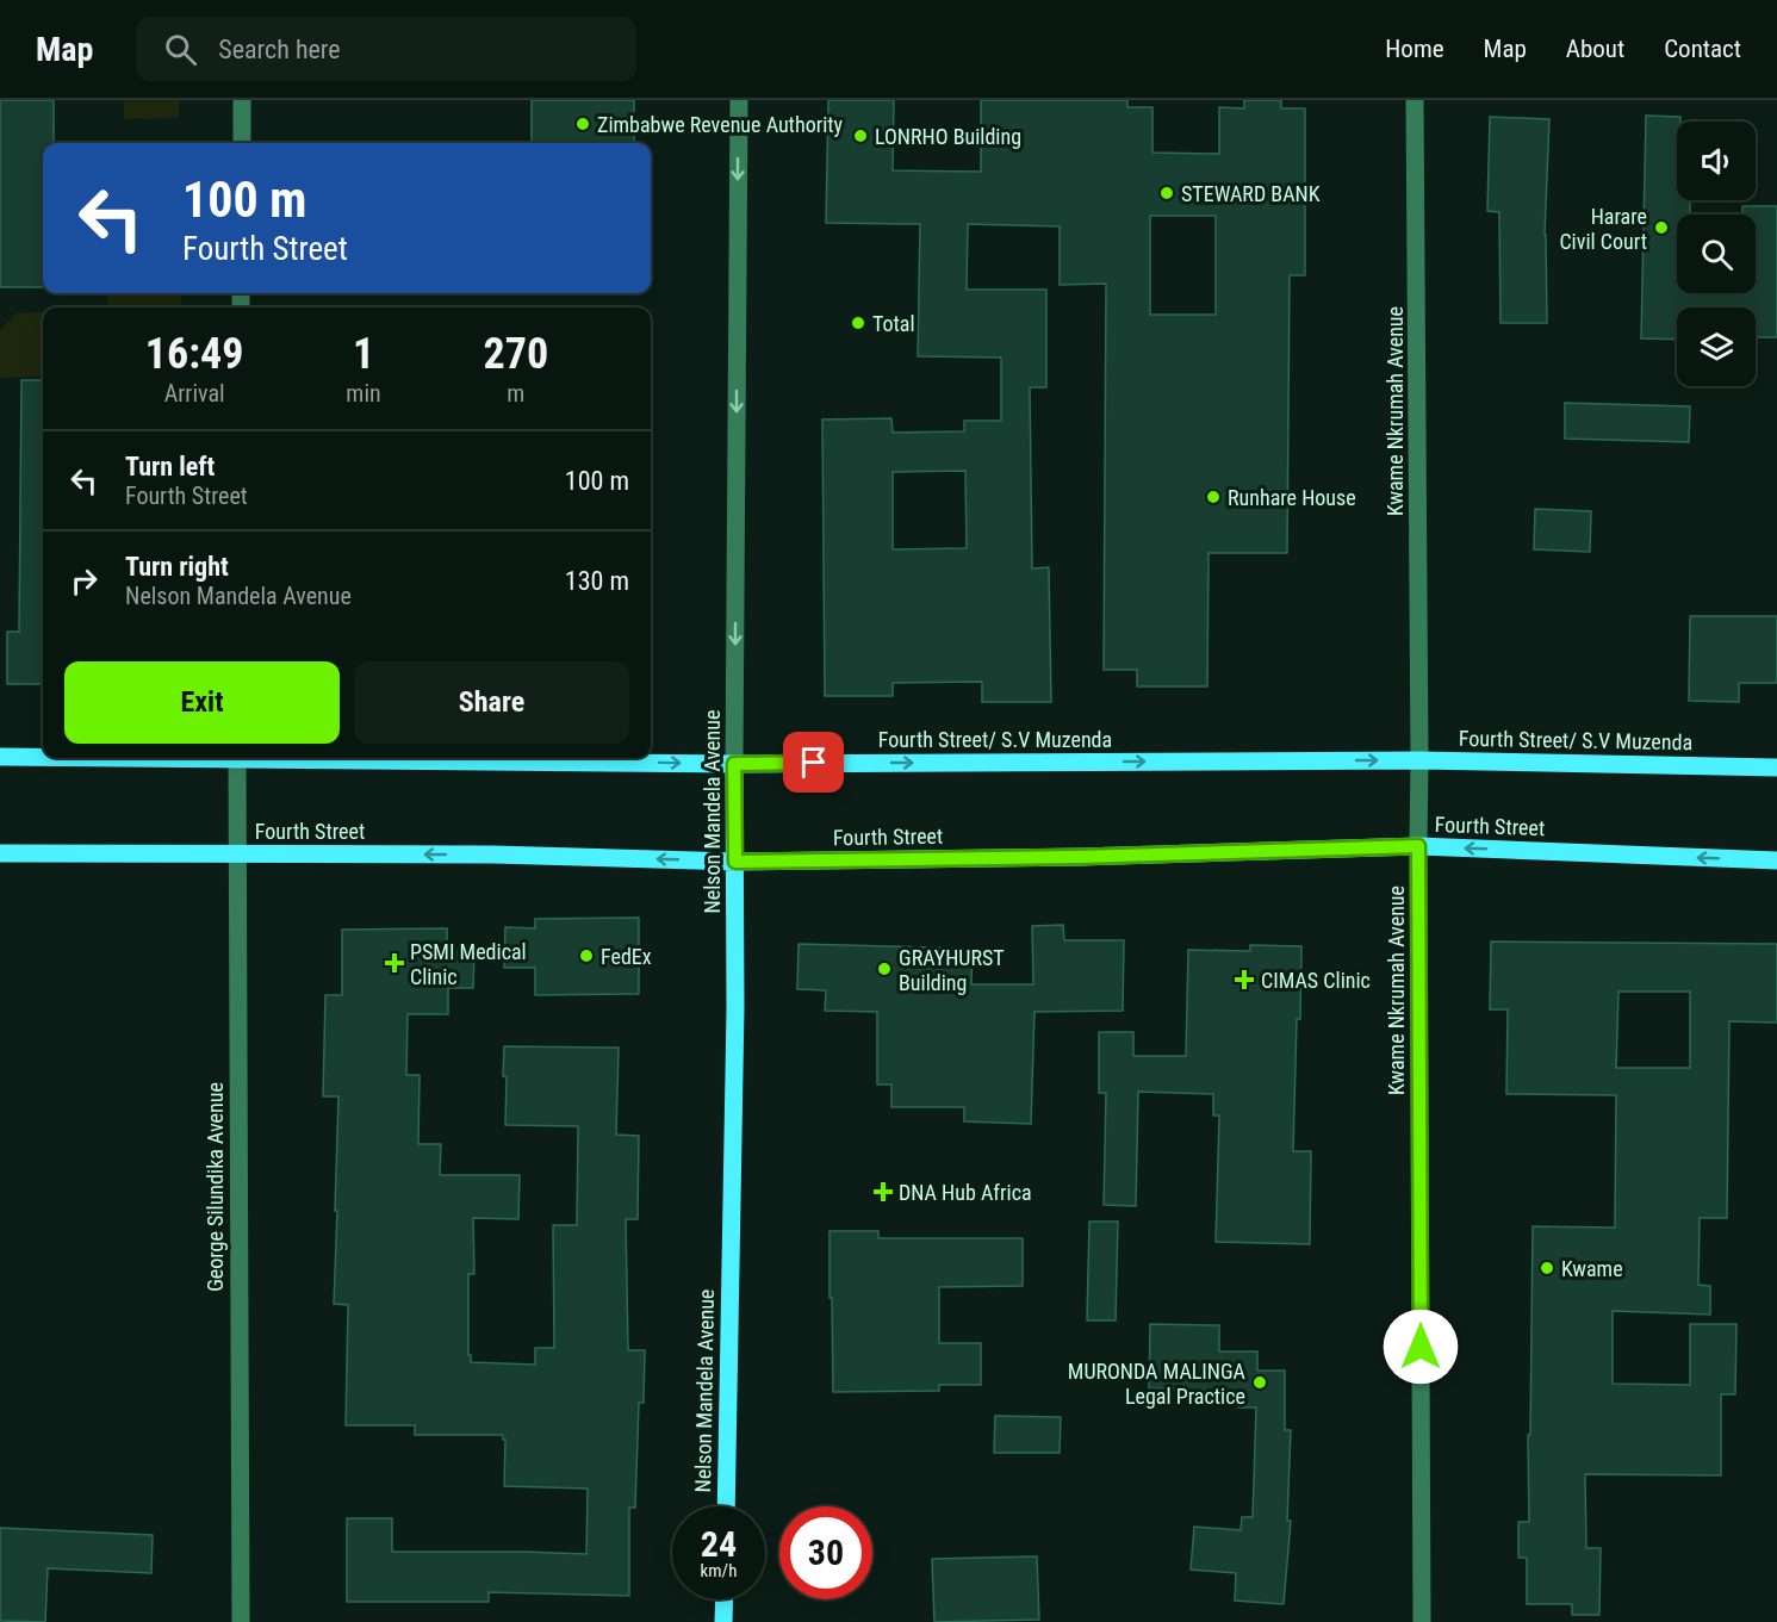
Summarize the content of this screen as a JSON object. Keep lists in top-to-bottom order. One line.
{"streets":{"main road":["Fourth Street/ S.V Muzenda","Nelson Mandela Avenue","Fourth Street"],"street":["Kwame Nkrumah Avenue","George Silundika Avenue"]},"crossings":[["Kwame Nkrumah Avenue","Fourth Street/ S.V Muzenda"],["Kwame Nkrumah Avenue","Fourth Street"],["Fourth Street/ S.V Muzenda","Nelson Mandela Avenue"],["Nelson Mandela Avenue","Fourth Street"],["Fourth Street","George Silundika Avenue"]],"one_way":["Fourth Street/ S.V Muzenda","Nelson Mandela Avenue","Fourth Street"],"places":{"other":["Zimbabwe Revenue Authority","LONRHO Building","STEWARD BANK","Harare Civil Court","Total","Runhare House","FedEx","GRAYHURST Building","Kwame","MURONDA MALINGA Legal Practice"],"health":["PSMI Medical Clinic","CIMAS Clinic","DNA Hub Africa"]},"page":{"header":"Map","search":"Search here","nav":["Home","Map","About","Contact"],"turn":["100 m","Fourth Street"],"eta":["16:49","Arrival","1","min","270","m"],"list":[{"name":"Turn left","note":"Fourth Street","value":"100 m"},{"name":"Turn right","note":"Nelson Mandela Avenue","value":"130 m"}],"buttons":["Exit","Share"],"speed":"24 km/h","limit":"30"}}
